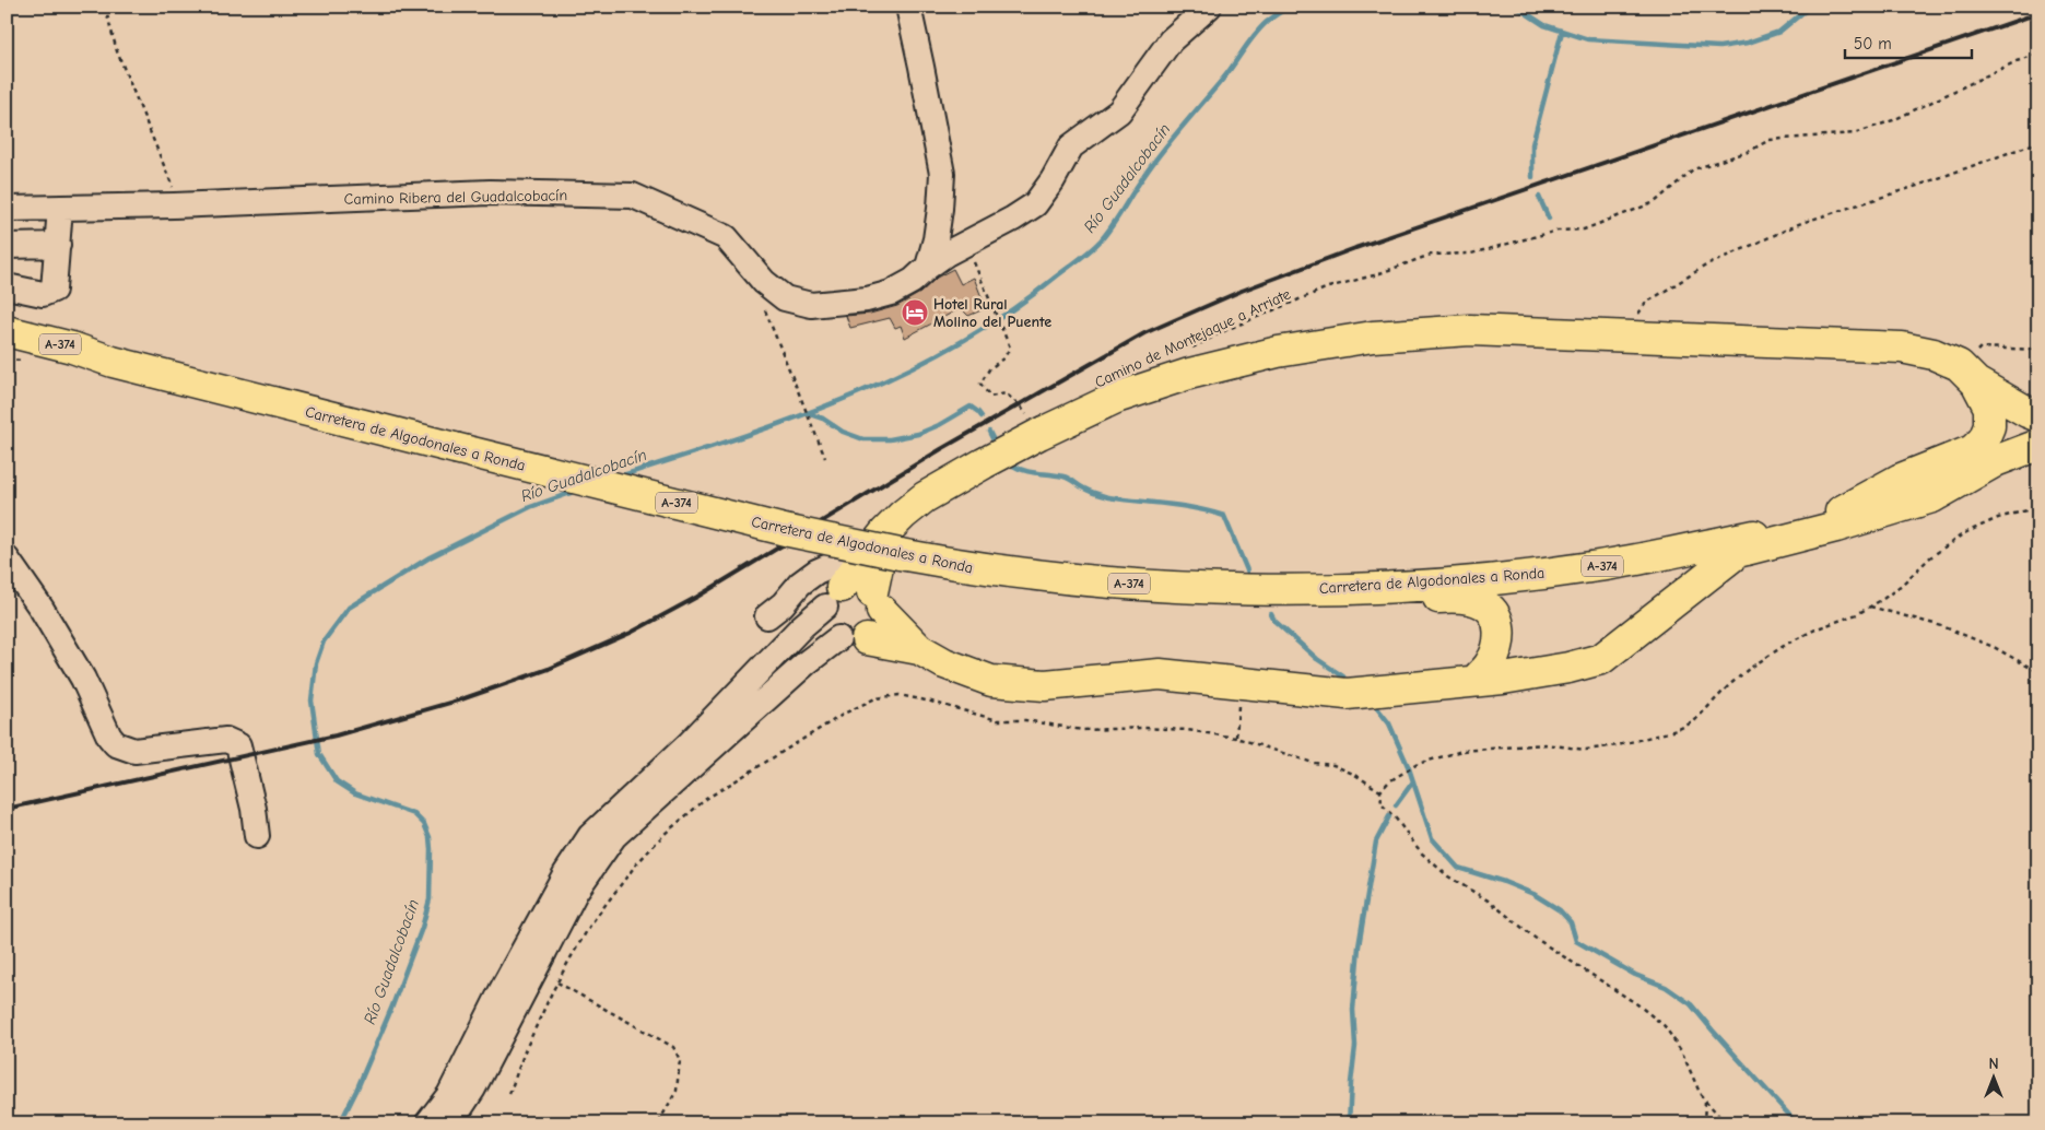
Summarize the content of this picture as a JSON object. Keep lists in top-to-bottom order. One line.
{"streets":{"main road":["A-374","Carretera de Algodonales a Ronda"],"street":["Camino Ribera del Guadalcobacín"],"path":["Camino de Montejaque a Arriate"]},"water":["Río Guadalcobacín"],"places":{"hotel":["Hotel Rural Molino del Puente"]},"scale_bar":"50 m","north":"top"}
